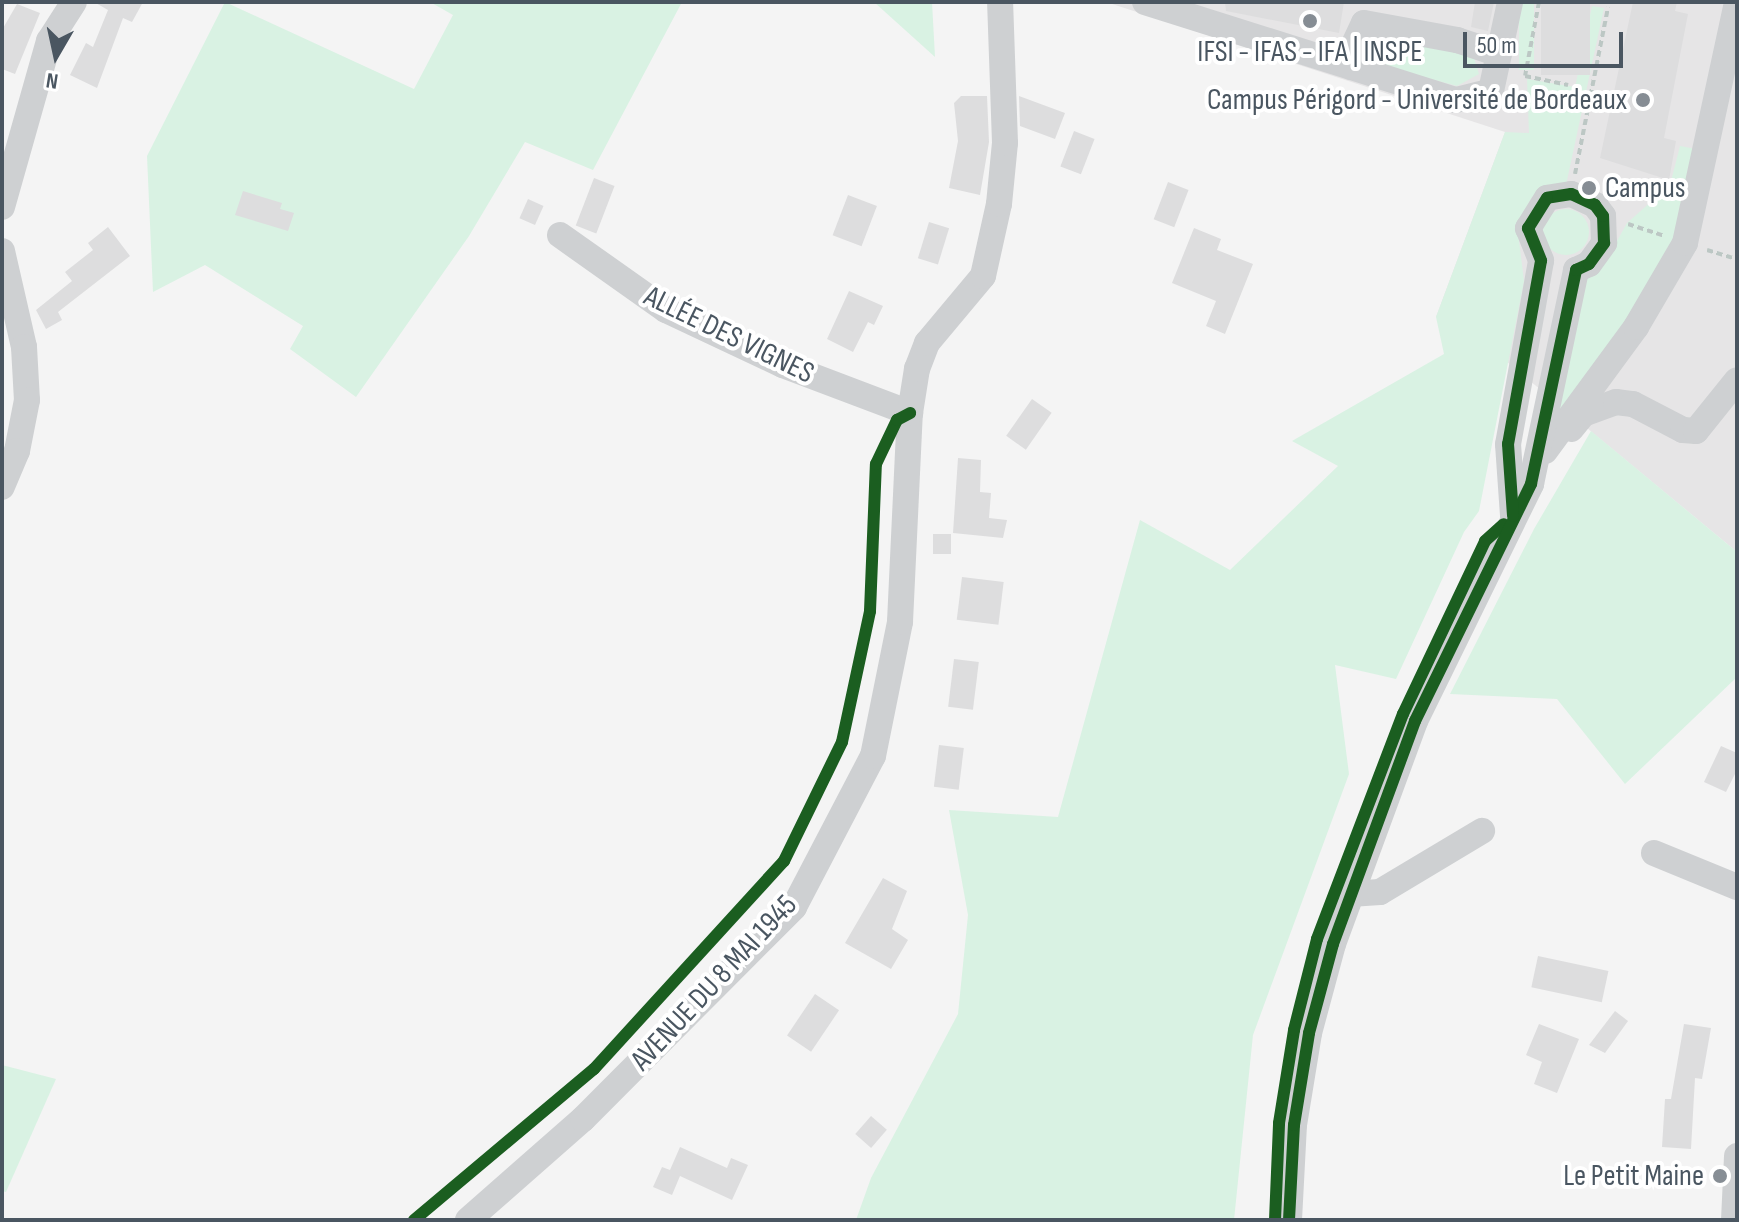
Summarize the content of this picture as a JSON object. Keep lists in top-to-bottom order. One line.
{"streets":{"street":["ALLÉE DES VIGNES","AVENUE DU 8 MAI 1945"]},"crossings":[["ALLÉE DES VIGNES","AVENUE DU 8 MAI 1945"]],"places":["IFSI - IFAS - IFA | INSPE","Campus Périgord - Université de Bordeaux","Campus","Le Petit Maine"],"scale_bar":"50 m","north":"bottom"}
